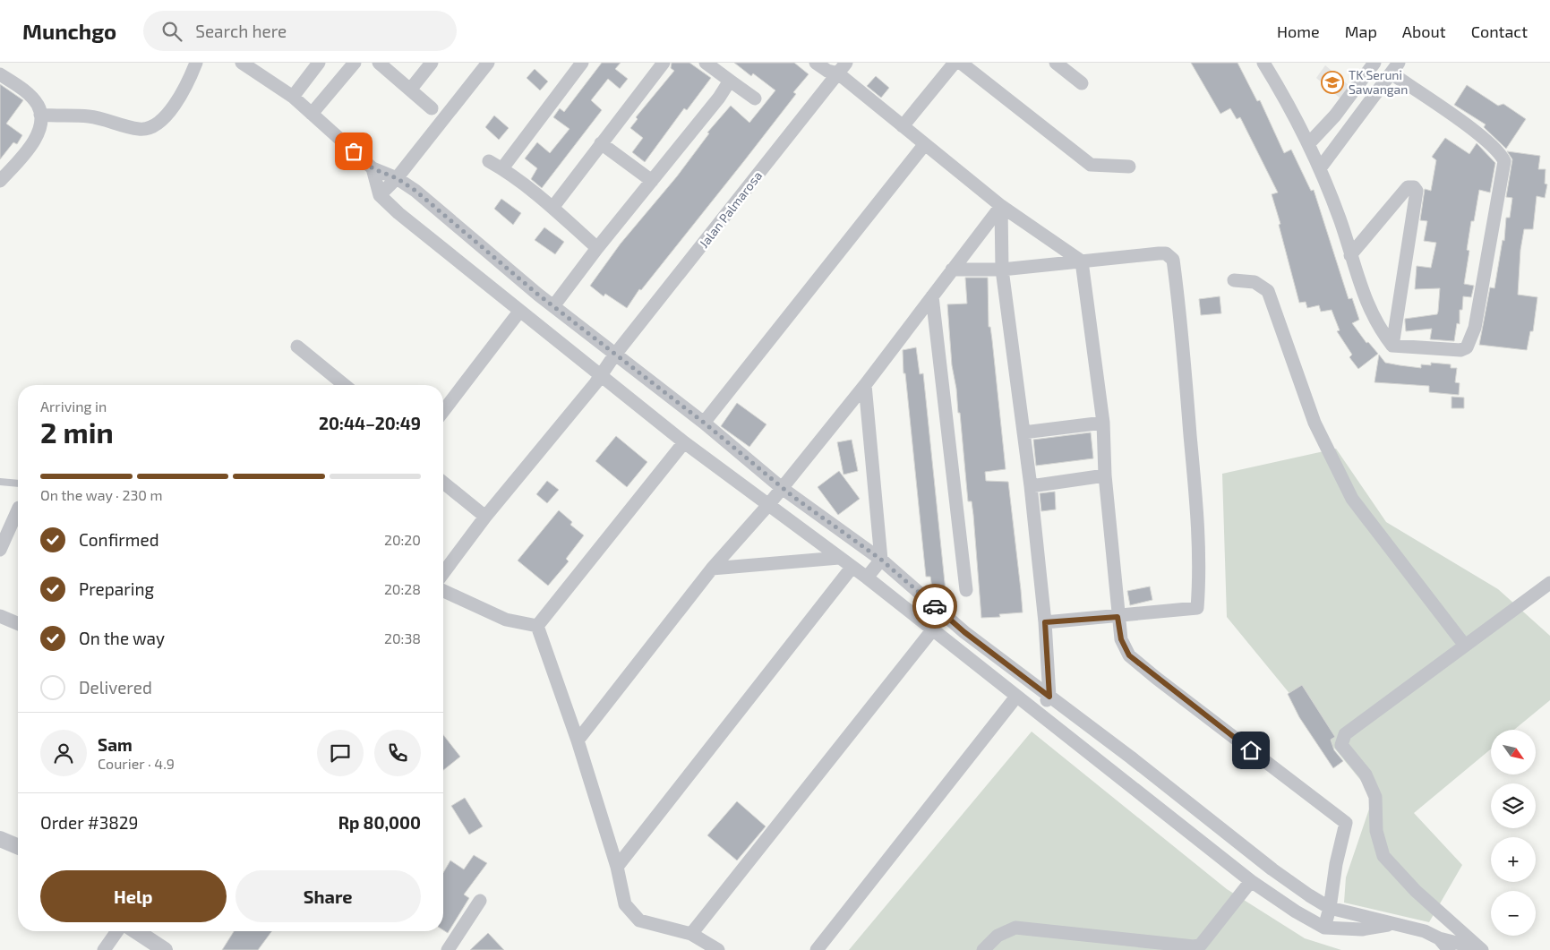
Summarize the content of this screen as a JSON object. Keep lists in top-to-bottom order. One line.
{"streets":{"street":["Jalan Palmarosa"]},"places":{"school or university":["TK Seruni Sawangan"]},"north":"bottom right","page":{"header":"Munchgo","search":"Search here","nav":["Home","Map","About","Contact"],"heading":["2 min","Arriving in","20:44–20:49"],"panel":["Sam","Courier · 4.9","Order #3829","Rp 80,000"],"bar":"On the way · 230 m","list":[["Confirmed","20:20"],["Preparing","20:28"],["On the way","20:38"],"Delivered"],"map_buttons":["+","−"],"buttons":["Help","Share"]}}
